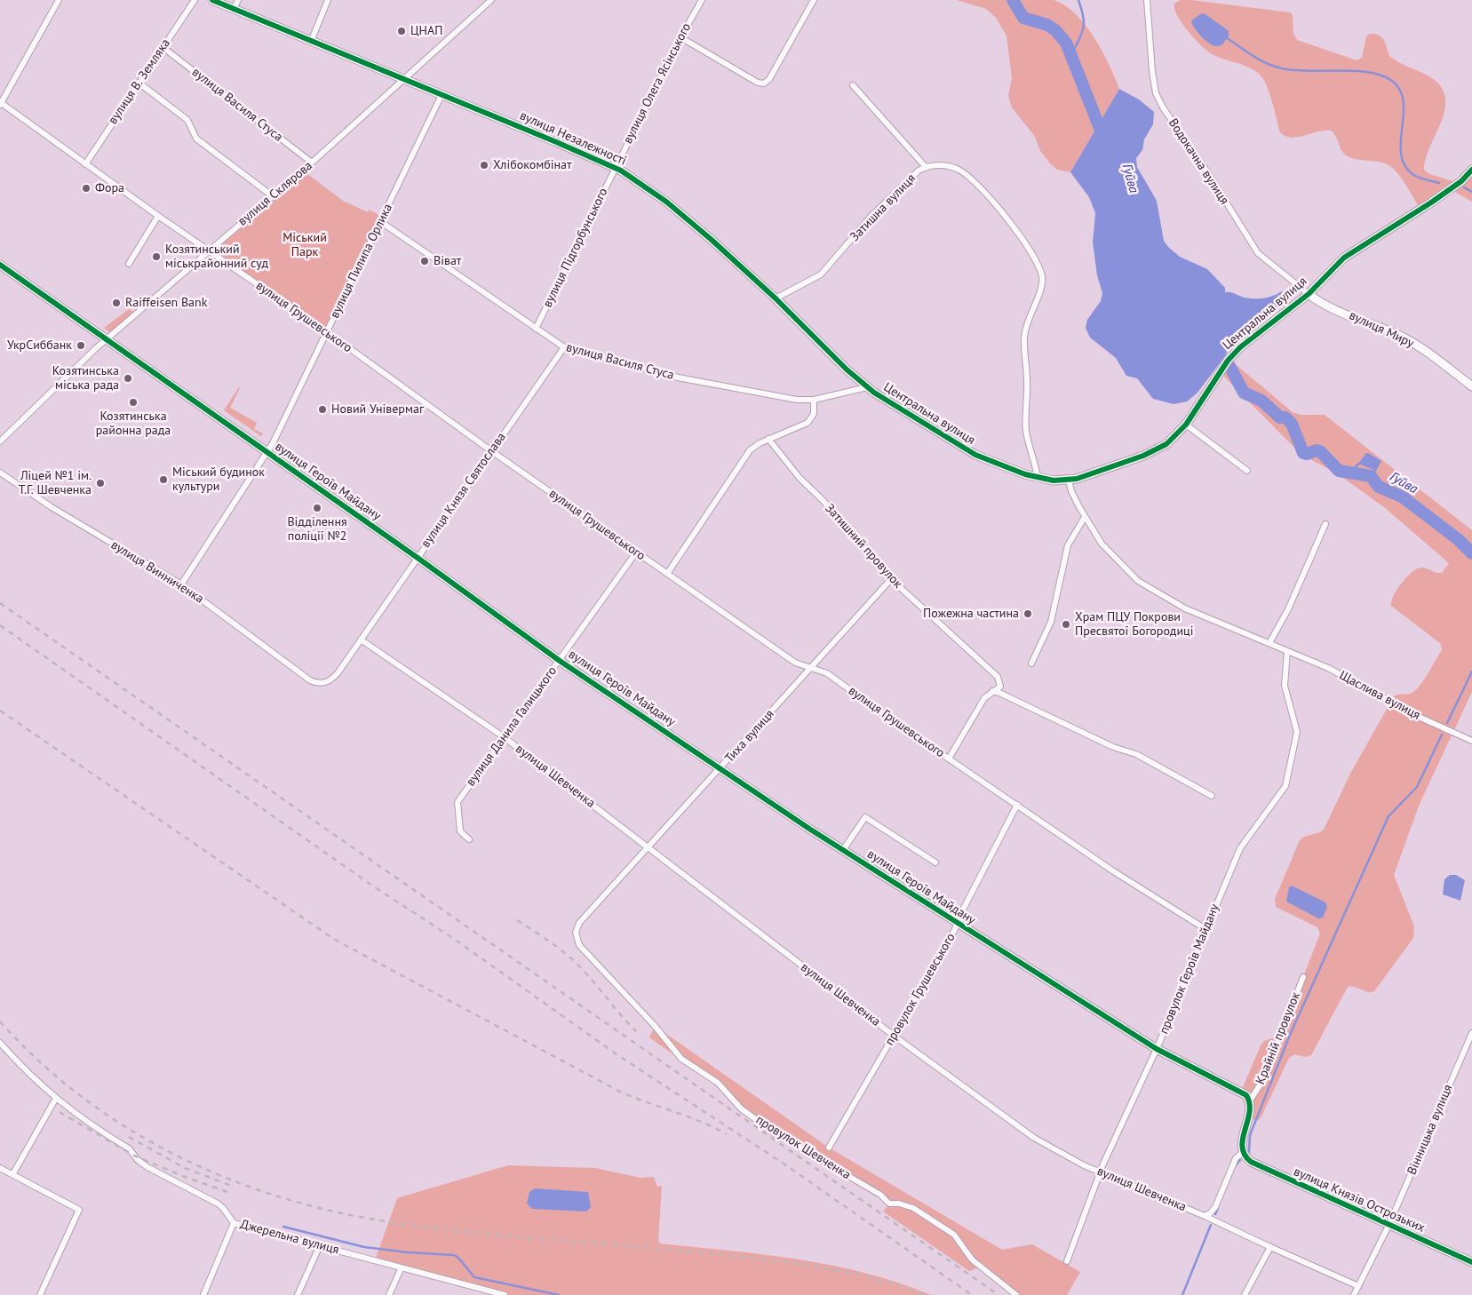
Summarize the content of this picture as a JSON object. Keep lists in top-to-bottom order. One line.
{"streets":{"street":["вулиця В. Земляка","вулиця Олега Ясінського","вулиця Василя Стуса","вулиця Незалежності","Водокачна вулиця","вулиця Склярова","Затишна вулиця","вулиця Підгорбунського","вулиця Пилипа Орлика","Центральна вулиця","вулиця Грушевського","вулиця Миру","вулиця Героїв Майдану","вулиця Князя Святослава","Затишний провулок","вулиця Винниченка","Щаслива вулиця","вулиця Данила Галицького","Тиха вулиця","вулиця Шевченка","провулок Героїв Майдану","провулок Грушевського","Крайній провулок","Вінницька вулиця","провулок Шевченка","вулиця Князів Острозьких","Джерельна вулиця"]},"crossings":[["вулиця В. Земляка","вулиця Василя Стуса"],["вулиця В. Земляка","вулиця Грушевського"],["вулиця Олега Ясінського","вулиця Незалежності"],["вулиця Олега Ясінського","вулиця Підгорбунського"],["вулиця Василя Стуса","вулиця Незалежності"],["вулиця Василя Стуса","вулиця Склярова"],["вулиця Василя Стуса","вулиця Підгорбунського"],["вулиця Василя Стуса","вулиця Пилипа Орлика"],["вулиця Василя Стуса","Центральна вулиця"],["вулиця Василя Стуса","вулиця Князя Святослава"],["вулиця Незалежності","вулиця Склярова"],["вулиця Незалежності","Затишна вулиця"],["вулиця Незалежності","вулиця Підгорбунського"],["вулиця Незалежності","вулиця Пилипа Орлика"],["вулиця Незалежності","Центральна вулиця"],["Водокачна вулиця","Центральна вулиця"],["Водокачна вулиця","вулиця Миру"],["вулиця Склярова","вулиця Грушевського"],["вулиця Склярова","вулиця Героїв Майдану"],["Затишна вулиця","Центральна вулиця"],["вулиця Пилипа Орлика","вулиця Грушевського"],["вулиця Пилипа Орлика","вулиця Героїв Майдану"],["вулиця Пилипа Орлика","вулиця Винниченка"],["Центральна вулиця","вулиця Миру"],["Центральна вулиця","Щаслива вулиця"],["вулиця Грушевського","вулиця Князя Святослава"],["вулиця Грушевського","вулиця Данила Галицького"],["вулиця Грушевського","Тиха вулиця"],["вулиця Грушевського","провулок Героїв Майдану"],["вулиця Грушевського","провулок Грушевського"],["вулиця Героїв Майдану","вулиця Князя Святослава"],["вулиця Героїв Майдану","вулиця Данила Галицького"],["вулиця Героїв Майдану","Тиха вулиця"],["вулиця Героїв Майдану","провулок Героїв Майдану"],["вулиця Героїв Майдану","провулок Грушевського"],["вулиця Героїв Майдану","Крайній провулок"],["вулиця Князя Святослава","вулиця Винниченка"],["вулиця Князя Святослава","вулиця Шевченка"],["Затишний провулок","Тиха вулиця"],["Щаслива вулиця","провулок Героїв Майдану"],["вулиця Данила Галицького","вулиця Шевченка"],["Тиха вулиця","вулиця Шевченка"],["Тиха вулиця","провулок Шевченка"],["вулиця Шевченка","провулок Героїв Майдану"],["вулиця Шевченка","провулок Грушевського"],["вулиця Шевченка","Вінницька вулиця"],["Крайній провулок","вулиця Князів Острозьких"],["Вінницька вулиця","вулиця Князів Острозьких"]],"water":["Гуйва"],"parks":["Міський Парк"],"places":["ЦНАП","Хлібокомбінат","Фора","Козятинський міськрайонний суд","Віват","Raiffeisen Bank","УкрСиббанк","Козятинська міська рада","Козятинська районна рада","Новий Універмаг","Міський будинок культури","Ліцей №1 ім. Т.Г. Шевченка","Відділення поліції №2","Пожежна частина","Храм ПЦУ Покрови Пресвятої Богородиці"]}
